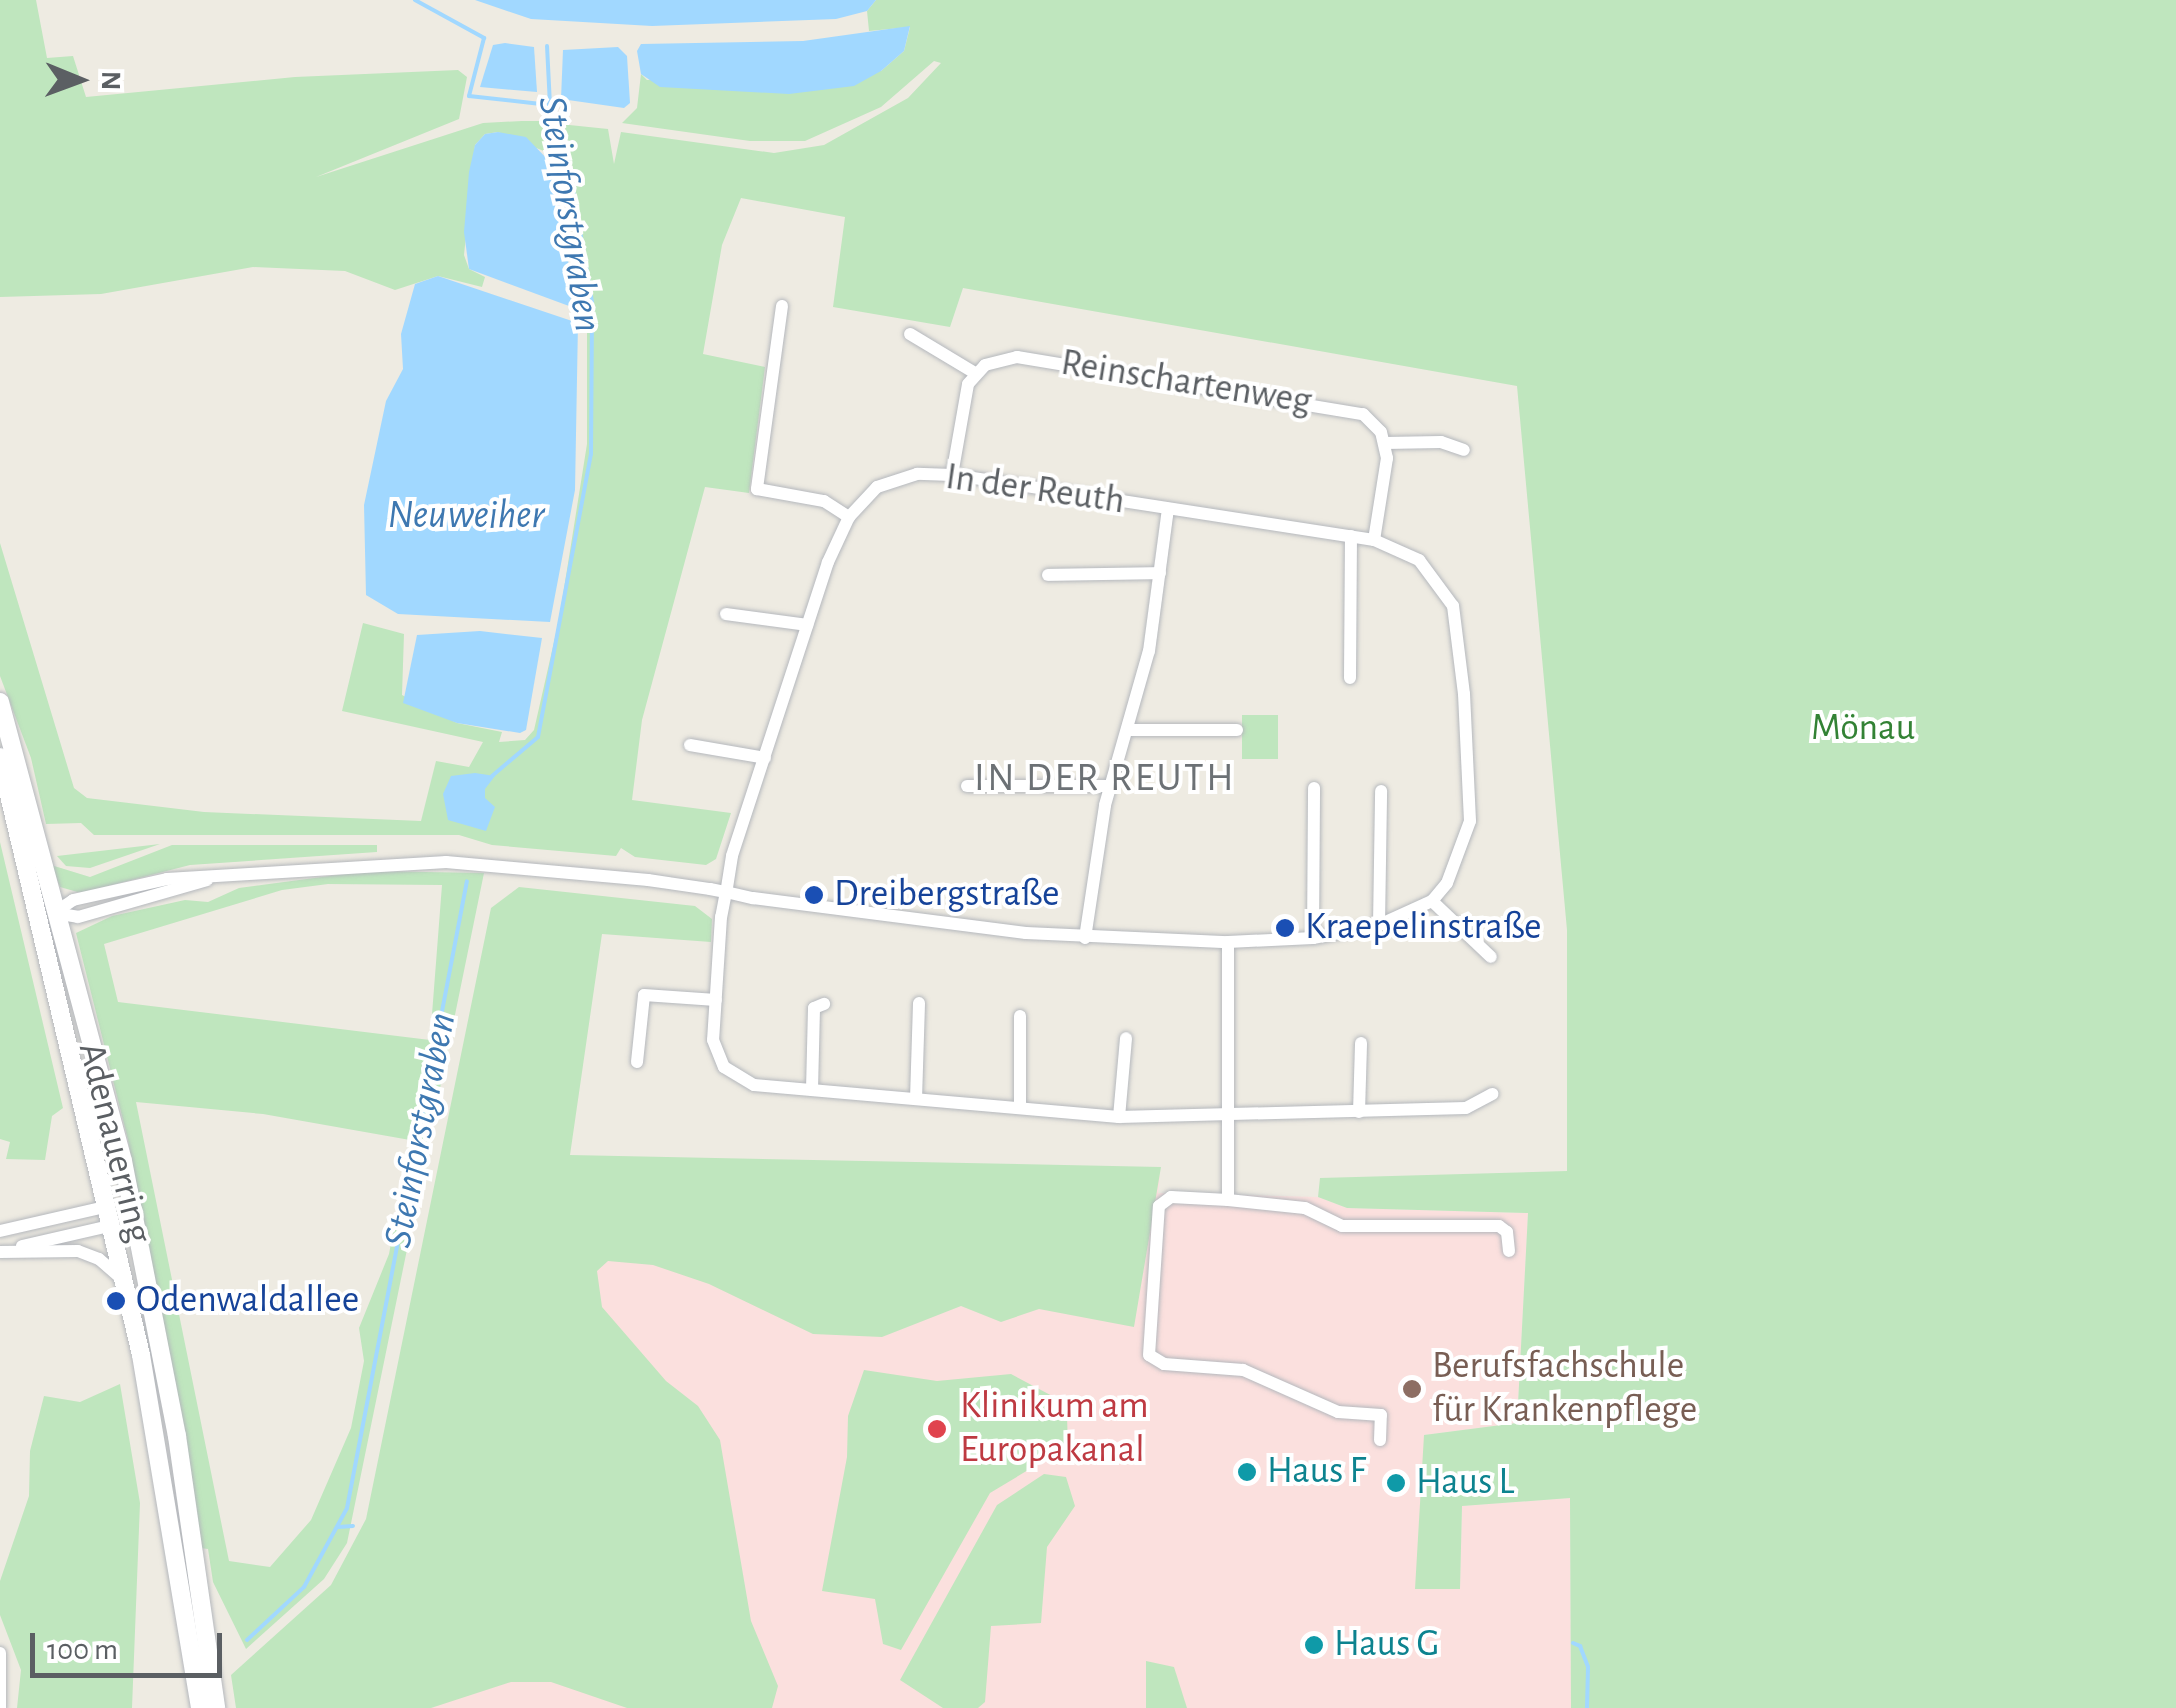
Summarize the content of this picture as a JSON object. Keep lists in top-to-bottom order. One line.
{"streets":{"main road":["Adenauerring"],"street":["Reinschartenweg","In der Reuth"]},"districts":["IN DER REUTH"],"water":["Steinforstgraben","Neuweiher"],"parks":["Mönau"],"places":["Dreibergstraße","Kraepelinstraße","Odenwaldallee","Berufsfachschule für Krankenpflege","Klinikum am Europakanal","Haus F","Haus L","Haus G"],"scale_bar":"100 m","north":"right"}
